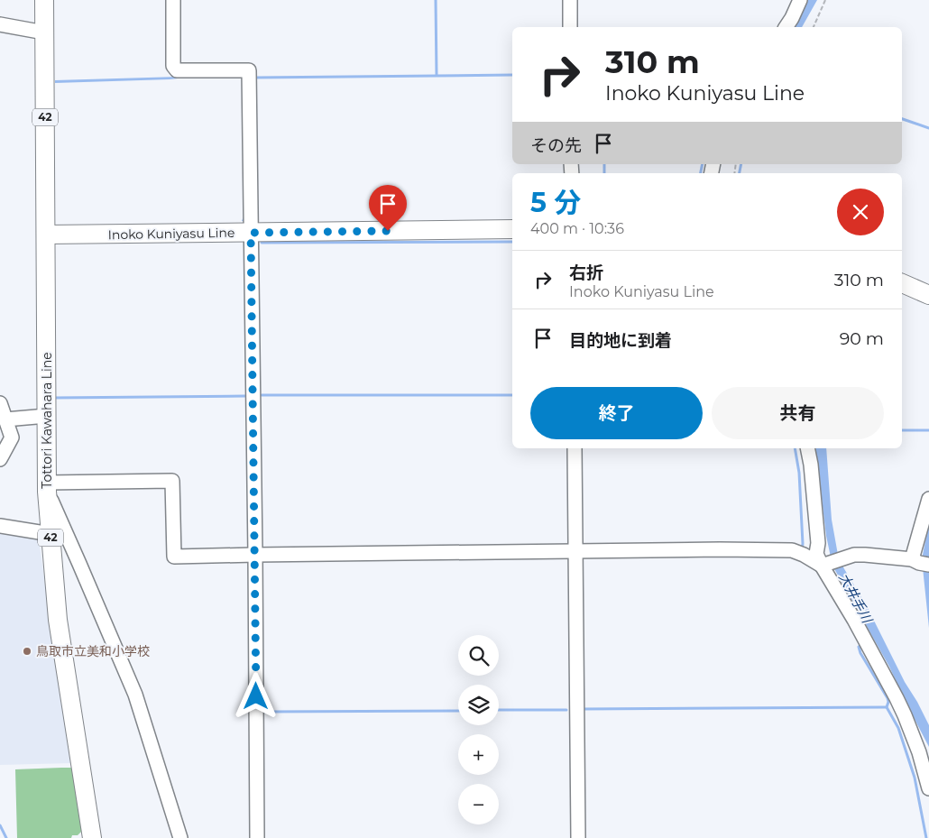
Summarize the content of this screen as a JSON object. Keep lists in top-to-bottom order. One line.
{"streets":{"main road":["42","Inoko Kuniyasu Line","Tottori Kawahara Line"]},"crossings":[["Inoko Kuniyasu Line","Tottori Kawahara Line"]],"water":["大井手川"],"places":["鳥取市立美和小学校"],"page":{"turn":["310 m","Inoko Kuniyasu Line"],"then":"その先","heading":["5 分","400 m · 10:36"],"list":[{"name":"右折","note":"Inoko Kuniyasu Line","value":"310 m"},{"name":"目的地に到着","value":"90 m"}],"buttons":["終了","共有"],"map_buttons":["+","−"]}}
